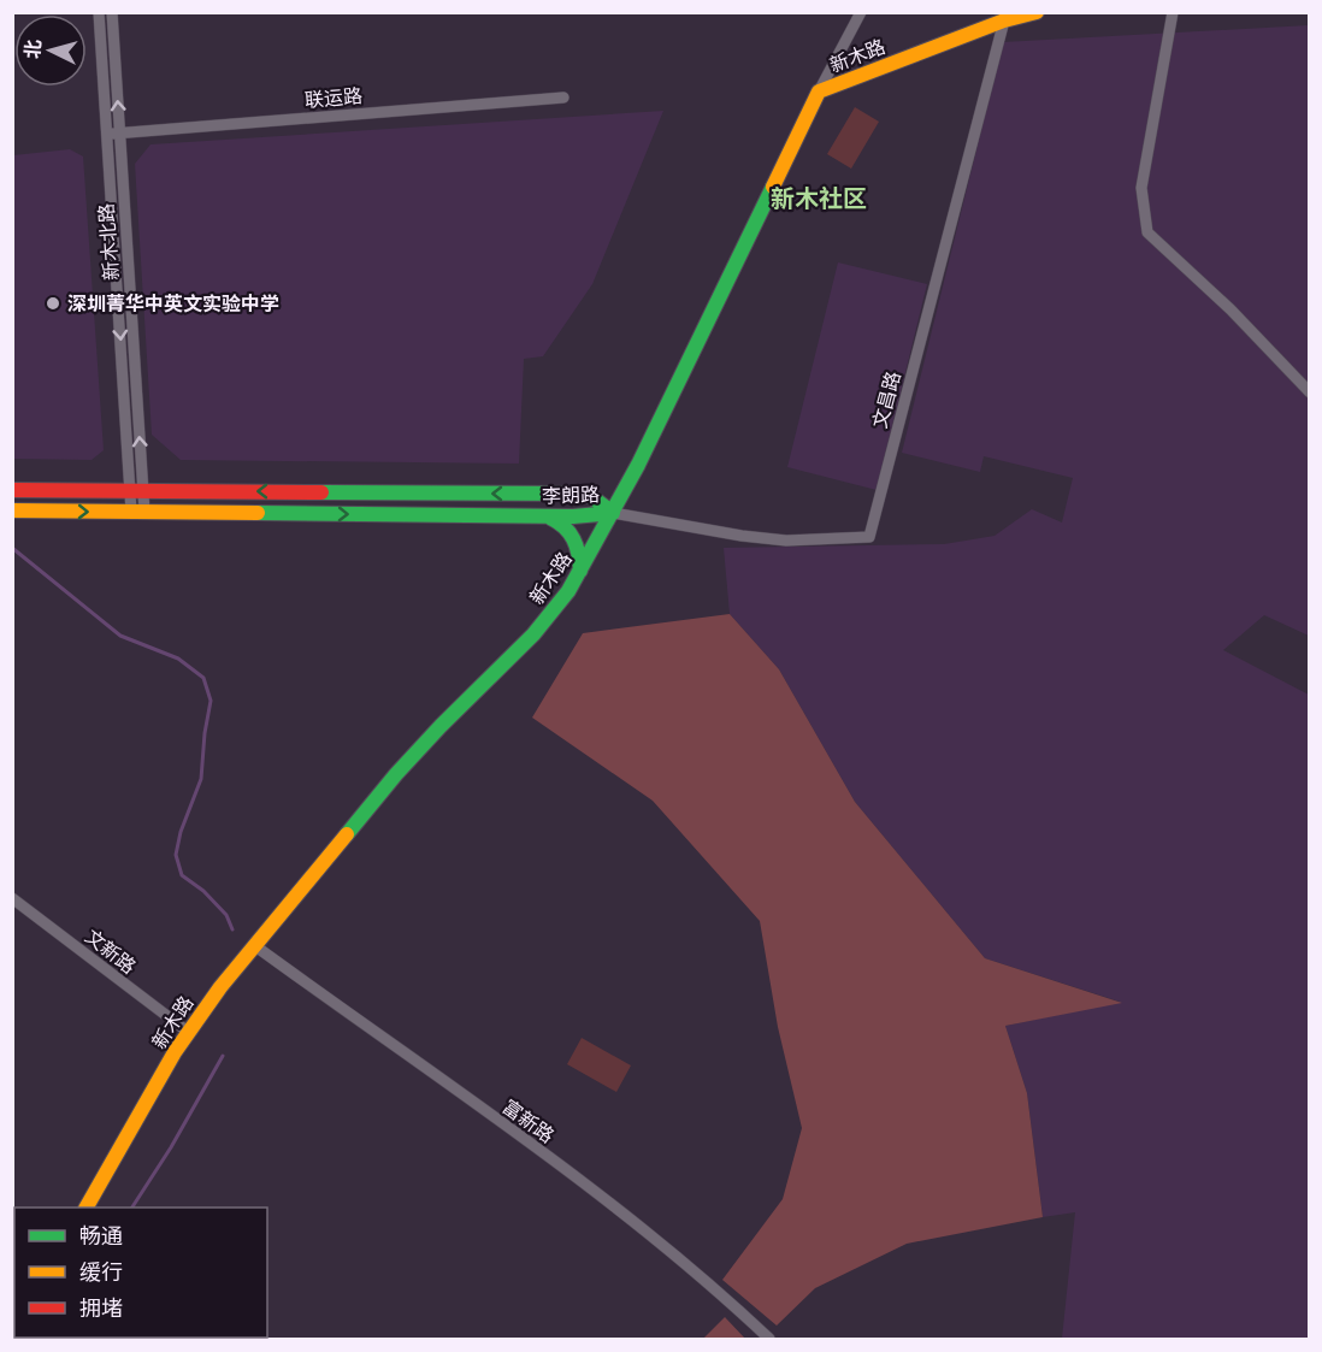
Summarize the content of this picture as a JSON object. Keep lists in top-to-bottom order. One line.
{"streets":{"street":["新木路","联运路","新木北路","文昌路","李朗路","文新路","富新路"]},"crossings":[["新木路","文昌路"],["新木路","李朗路"],["新木路","文新路"],["新木路","富新路"],["联运路","新木北路"],["新木北路","李朗路"],["文昌路","李朗路"]],"districts":["新木社区"],"places":["深圳菁华中英文实验中学"],"legend":["畅通","缓行","拥堵"],"north":"left"}
